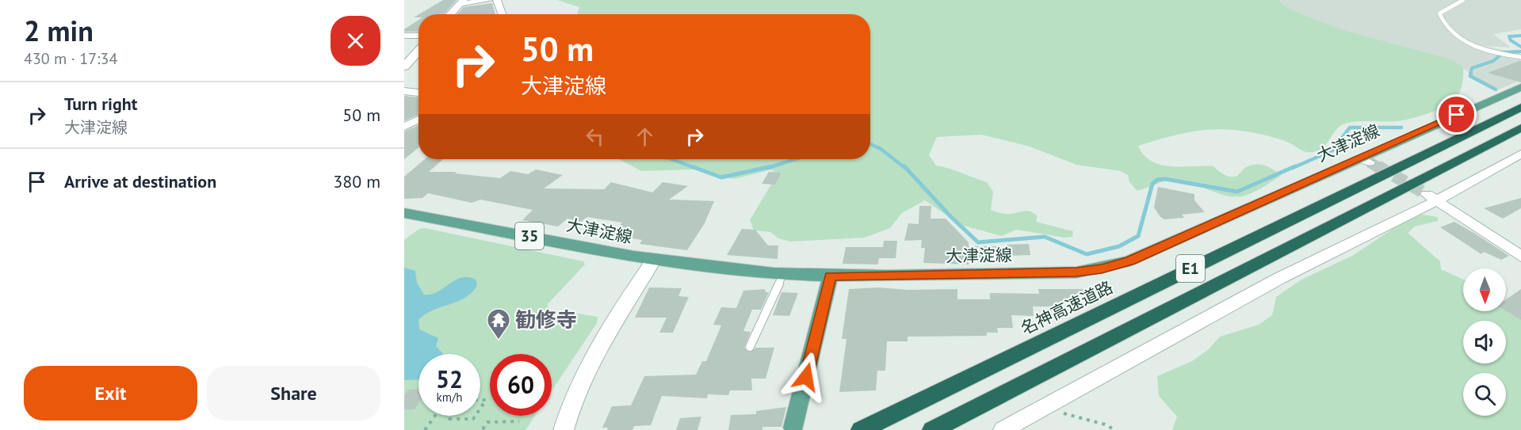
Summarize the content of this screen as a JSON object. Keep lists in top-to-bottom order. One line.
{"streets":{"highway":["E1","名神高速道路"],"main road":["大津淀線","35"]},"places":{"temple":["勧修寺"]},"north":"bottom","page":{"heading":["2 min","430 m · 17:34"],"turn":["50 m","大津淀線"],"list":[{"name":"Turn right","note":"大津淀線","value":"50 m"},{"name":"Arrive at destination","value":"380 m"}],"speed":"52 km/h","limit":"60","buttons":["Exit","Share"]}}
